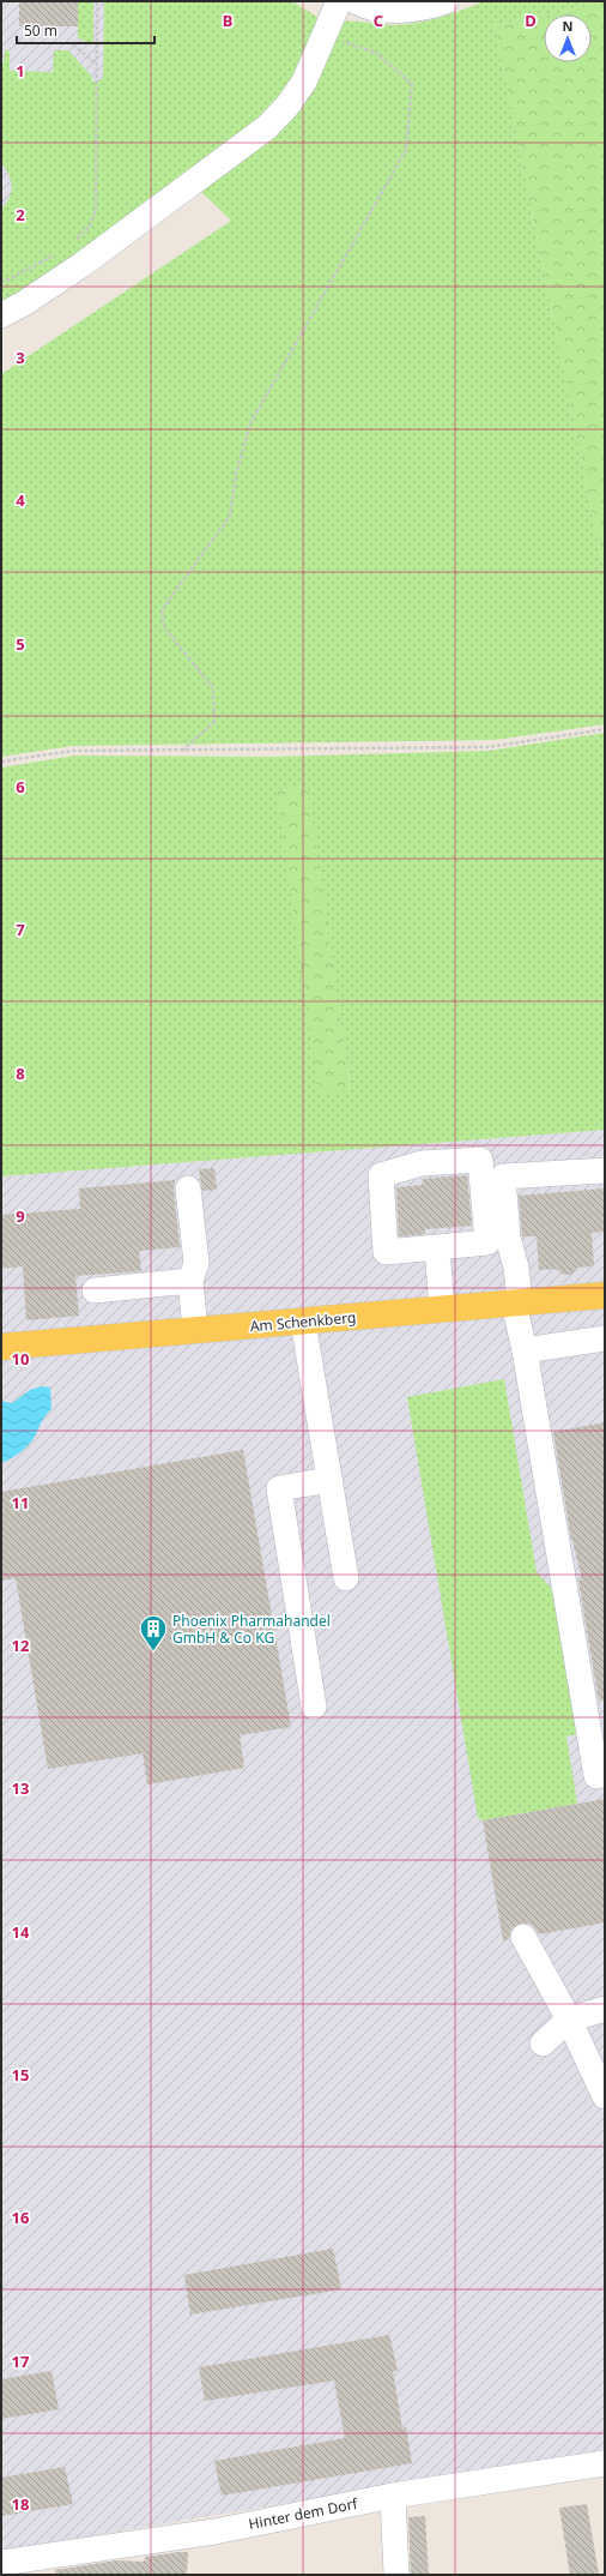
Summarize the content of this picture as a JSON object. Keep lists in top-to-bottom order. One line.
{"streets":{"main road":["Am Schenkberg"],"street":["Hinter dem Dorf"]},"places":{"building":["Phoenix Pharmahandel GmbH & Co KG"]},"scale_bar":"50 m","north":"top","grid":{"columns":["B","C","D"],"rows":["1","2","3","4","5","6","7","8","9","10","11","12","13","14","15","16","17","18"]}}
